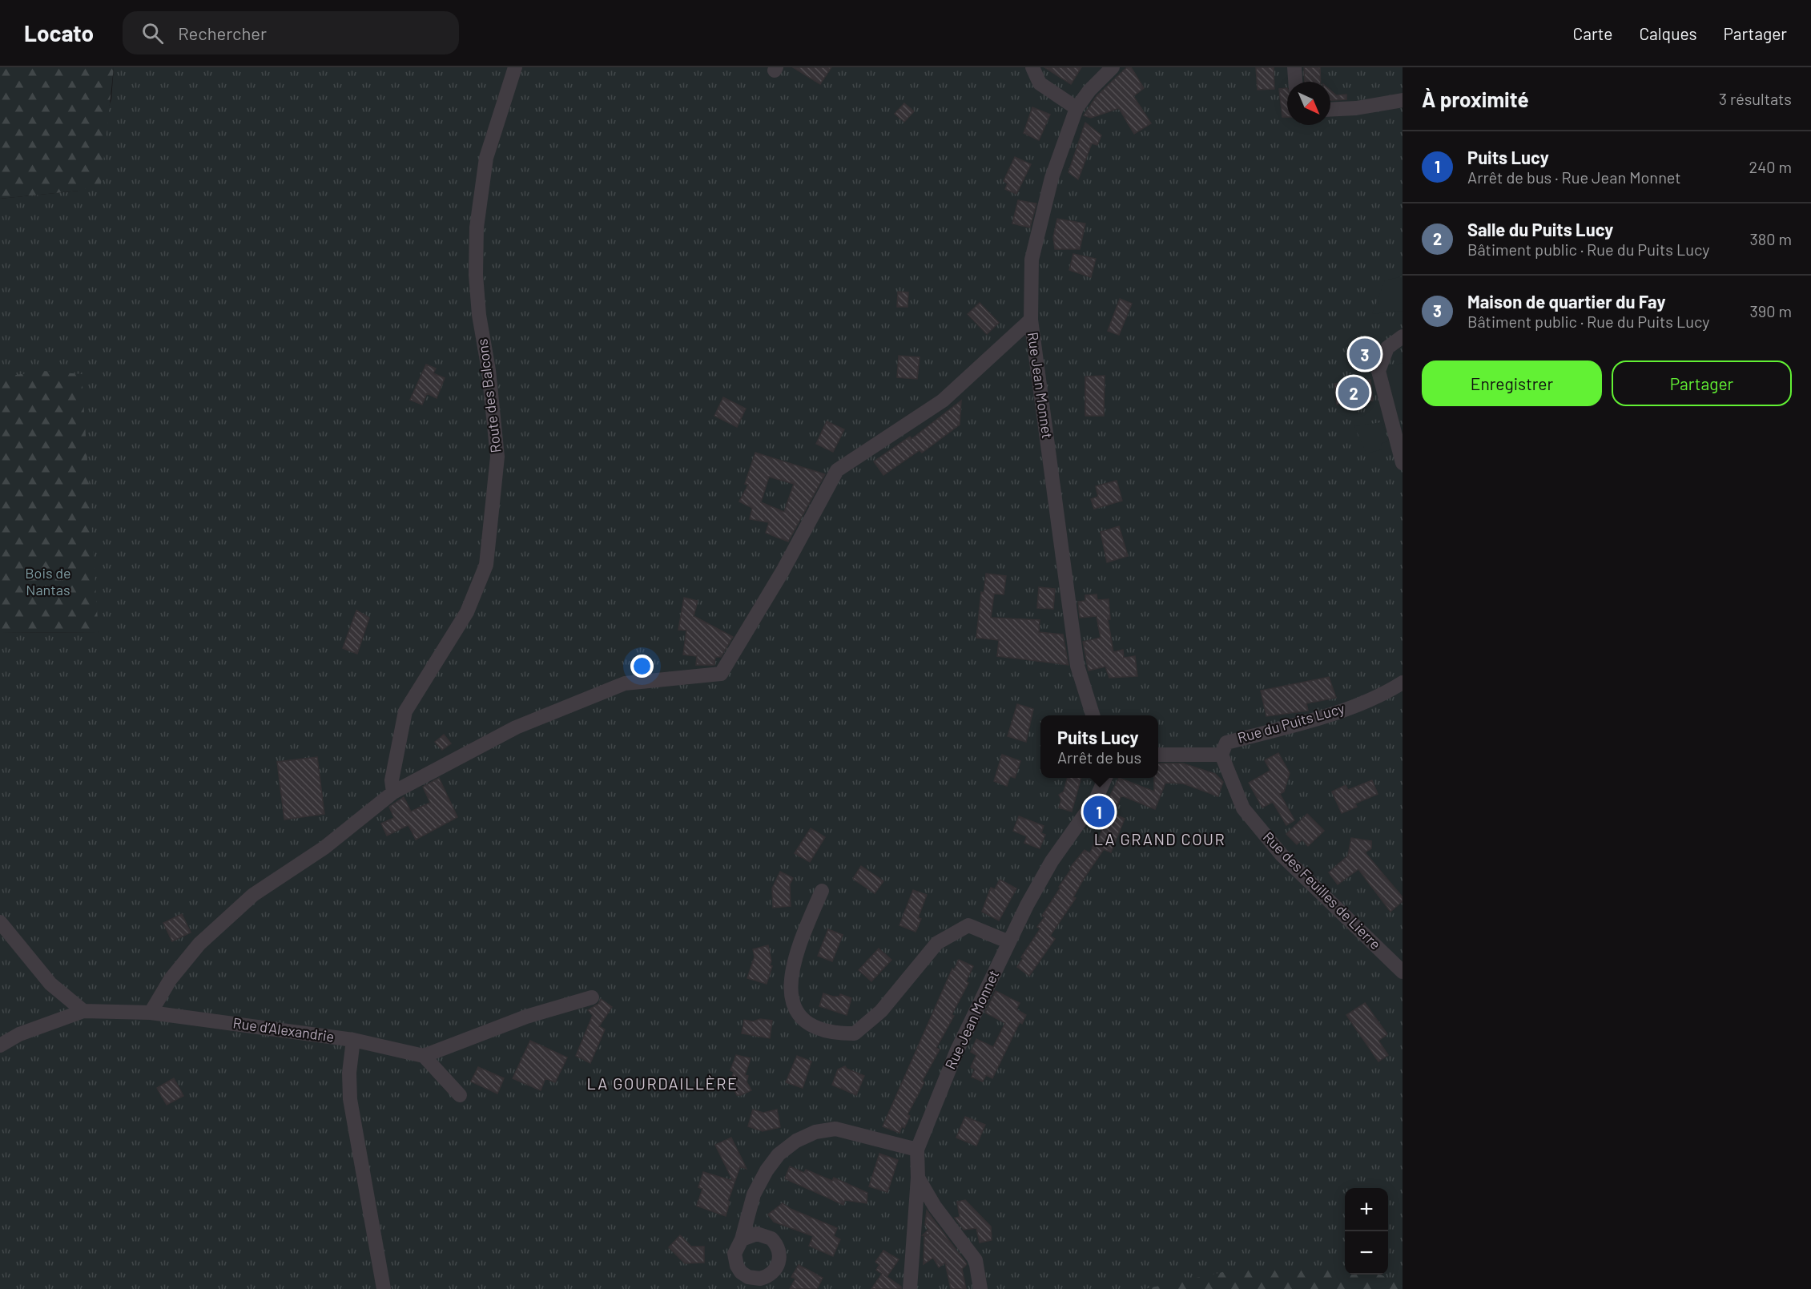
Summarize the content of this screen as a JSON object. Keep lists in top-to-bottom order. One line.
{"streets":{"street":["Rue Jean Monnet","Route des Balcons","Rue du Puits Lucy","Rue des Feuilles de Lierre","Rue d’Alexandrie"]},"crossings":[["Rue du Puits Lucy","Rue des Feuilles de Lierre"]],"districts":["LA GRAND COUR","LA GOURDAILLÈRE"],"parks":["Bois de Nantas"],"north":"bottom right","page":{"header":"Locato","search":"Rechercher","nav":["Carte","Calques","Partager"],"heading":["À proximité","3 résultats"],"list":[{"mark":"1","name":"Puits Lucy","note":"Arrêt de bus · Rue Jean Monnet","value":"240 m"},{"mark":"2","name":"Salle du Puits Lucy","note":"Bâtiment public · Rue du Puits Lucy","value":"380 m"},{"mark":"3","name":"Maison de quartier du Fay","note":"Bâtiment public · Rue du Puits Lucy","value":"390 m"}],"pins":["3","2","1"],"buttons":["Enregistrer","Partager"],"popup":["Puits Lucy","Arrêt de bus"],"map_buttons":["+","−"]}}
